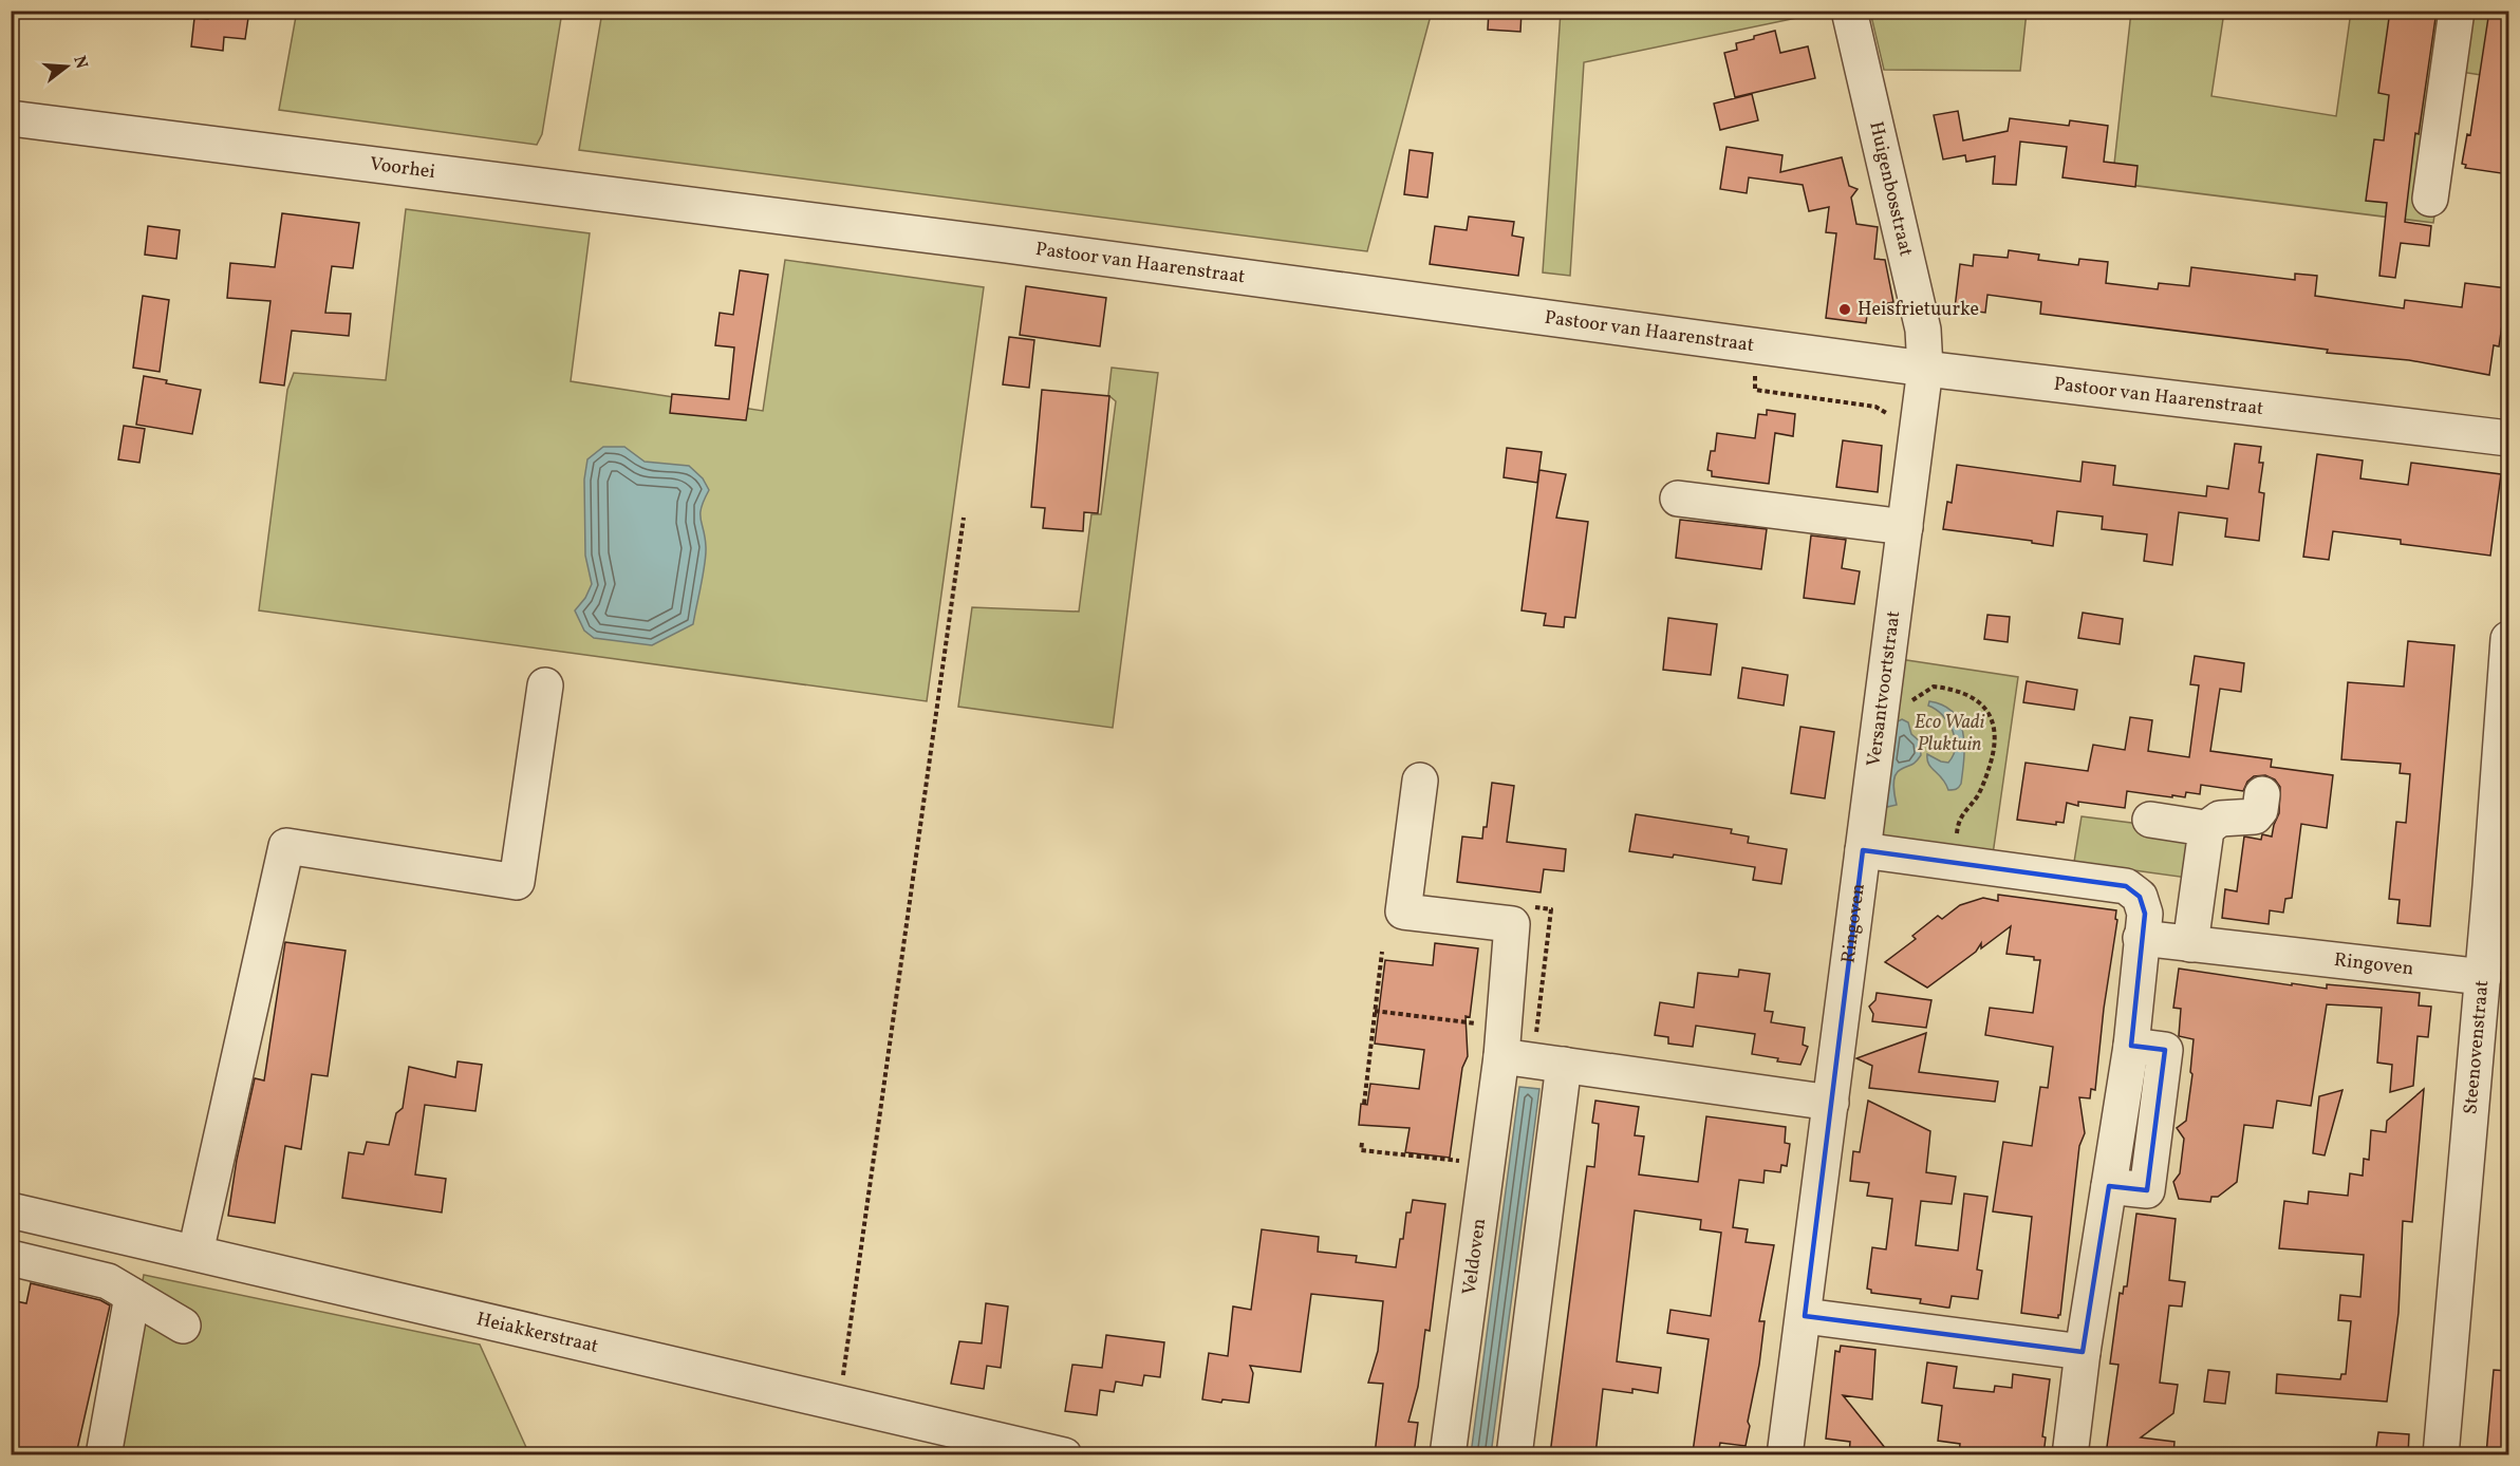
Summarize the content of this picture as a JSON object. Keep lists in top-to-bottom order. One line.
{"streets":{"street":["Voorhei","Huigenbosstraat","Pastoor van Haarenstraat","Versantvoortstraat","Ringoven","Steenovenstraat","Veldoven","Heiakkerstraat"]},"crossings":[["Voorhei","Pastoor van Haarenstraat"],["Huigenbosstraat","Pastoor van Haarenstraat"],["Huigenbosstraat","Versantvoortstraat"],["Pastoor van Haarenstraat","Versantvoortstraat"],["Versantvoortstraat","Ringoven"],["Ringoven","Steenovenstraat"]],"parks":["Eco Wadi Pluktuin"],"places":["Heisfrietuurke"],"north":"right"}
